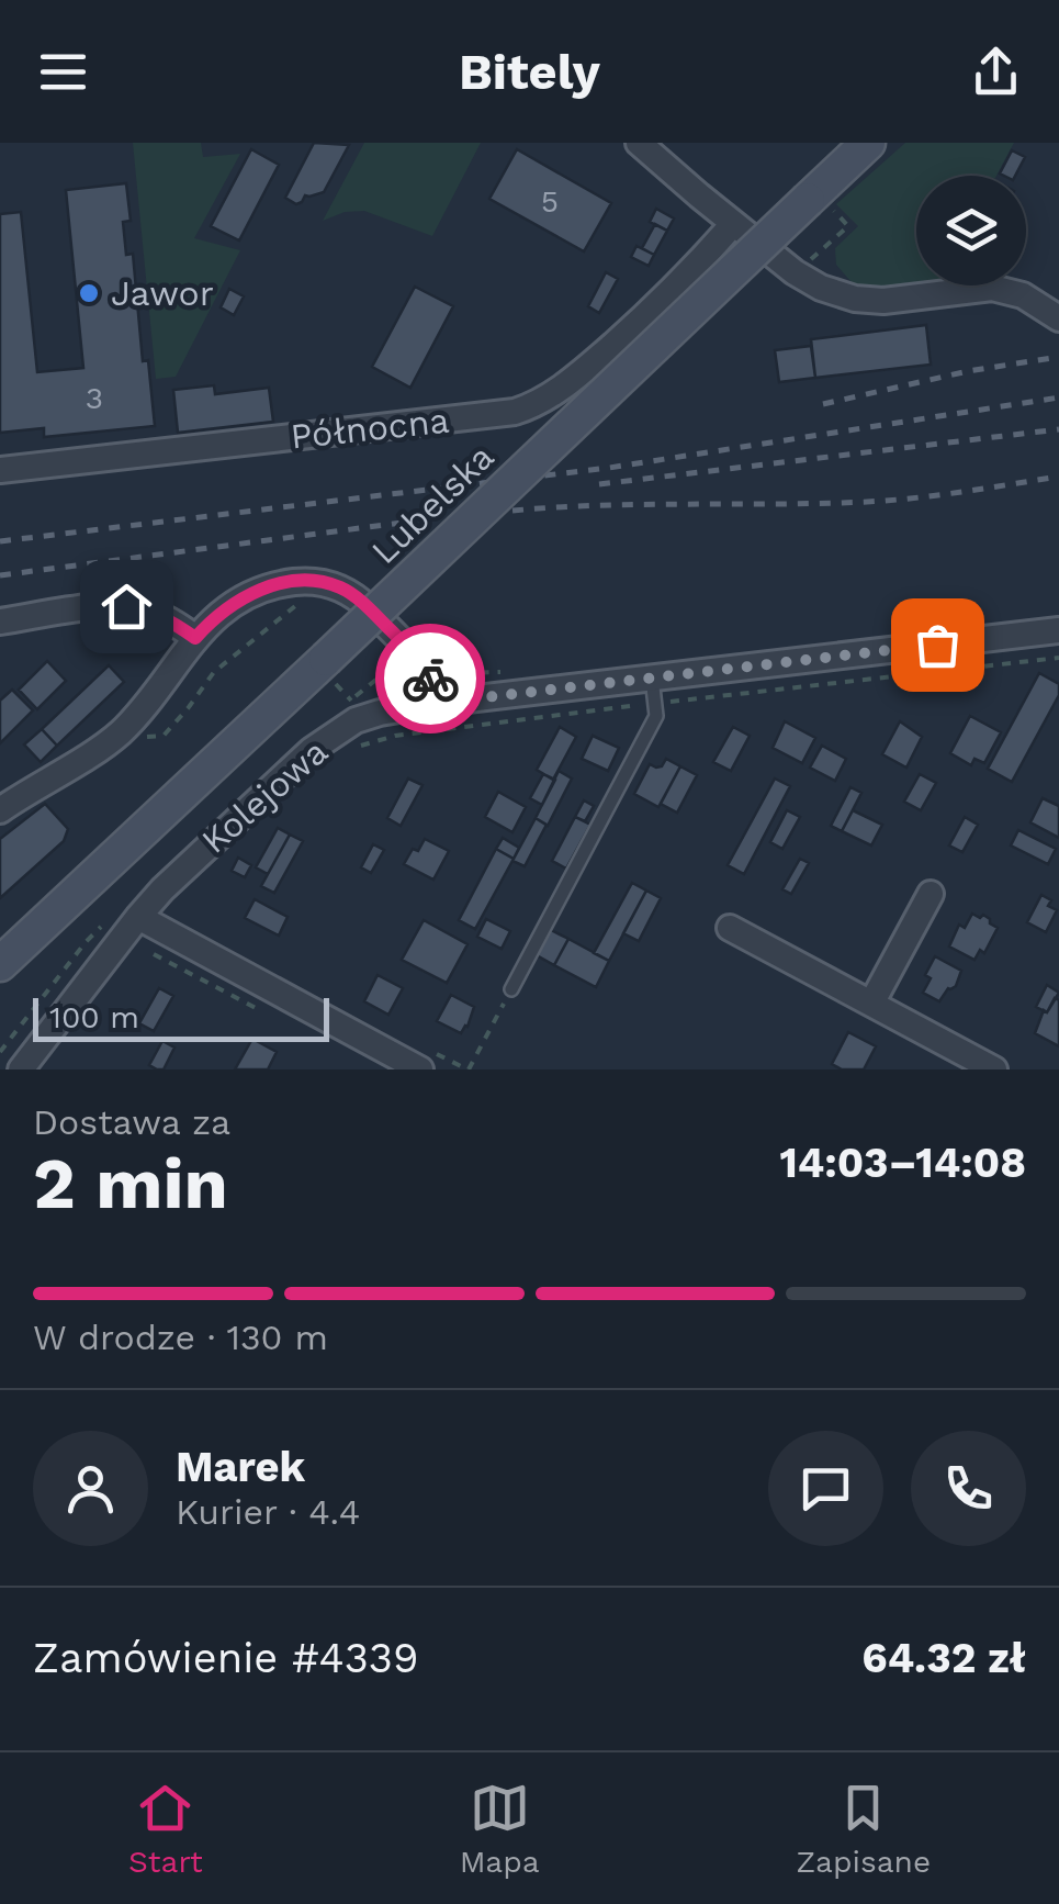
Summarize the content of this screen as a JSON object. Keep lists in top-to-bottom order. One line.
{"streets":{"main road":["Lubelska"],"street":["Północna","Kolejowa"]},"places":["Jawor"],"house_numbers":["5","3"],"scale_bar":"100 m","page":{"header":"Bitely","scale":"100 m","heading":["2 min","Dostawa za","14:03–14:08"],"panel":["Marek","Kurier · 4.4","Zamówienie #4339","64.32 zł"],"bar":"W drodze · 130 m","tabs":["Start","Mapa","Zapisane"]}}
